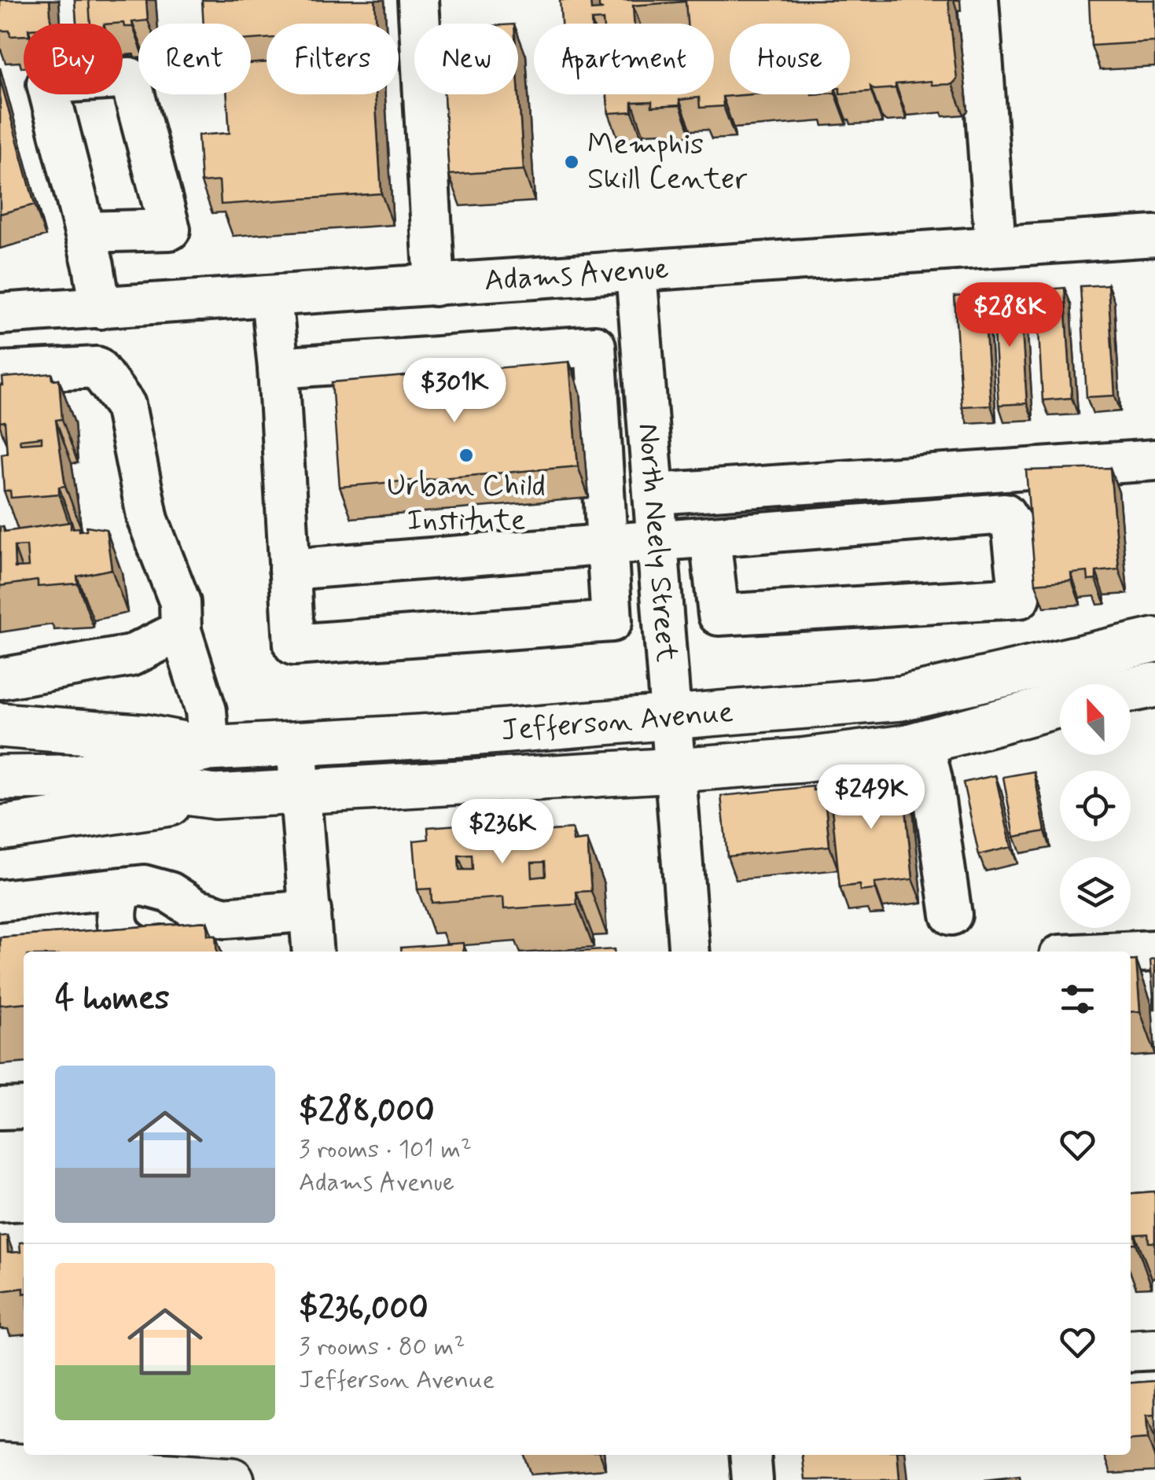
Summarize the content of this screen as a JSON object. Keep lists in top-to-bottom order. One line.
{"streets":{"main road":["Jefferson Avenue"],"street":["Adams Avenue","North Neely Street"]},"crossings":[["Adams Avenue","North Neely Street"],["North Neely Street","Jefferson Avenue"]],"places":["Memphis Skill Center","Urban Child Institute"],"north":"top","page":{"chip":["Buy","Rent","Filters","New","Apartment","House"],"price":["$288K","$301K","$249K","$236K"],"heading":"4 homes","list":[{"name":"$288,000","note":"3 rooms · 101 m² · Adams Avenue"},{"name":"$236,000","note":"3 rooms · 80 m² · Jefferson Avenue"}]}}
